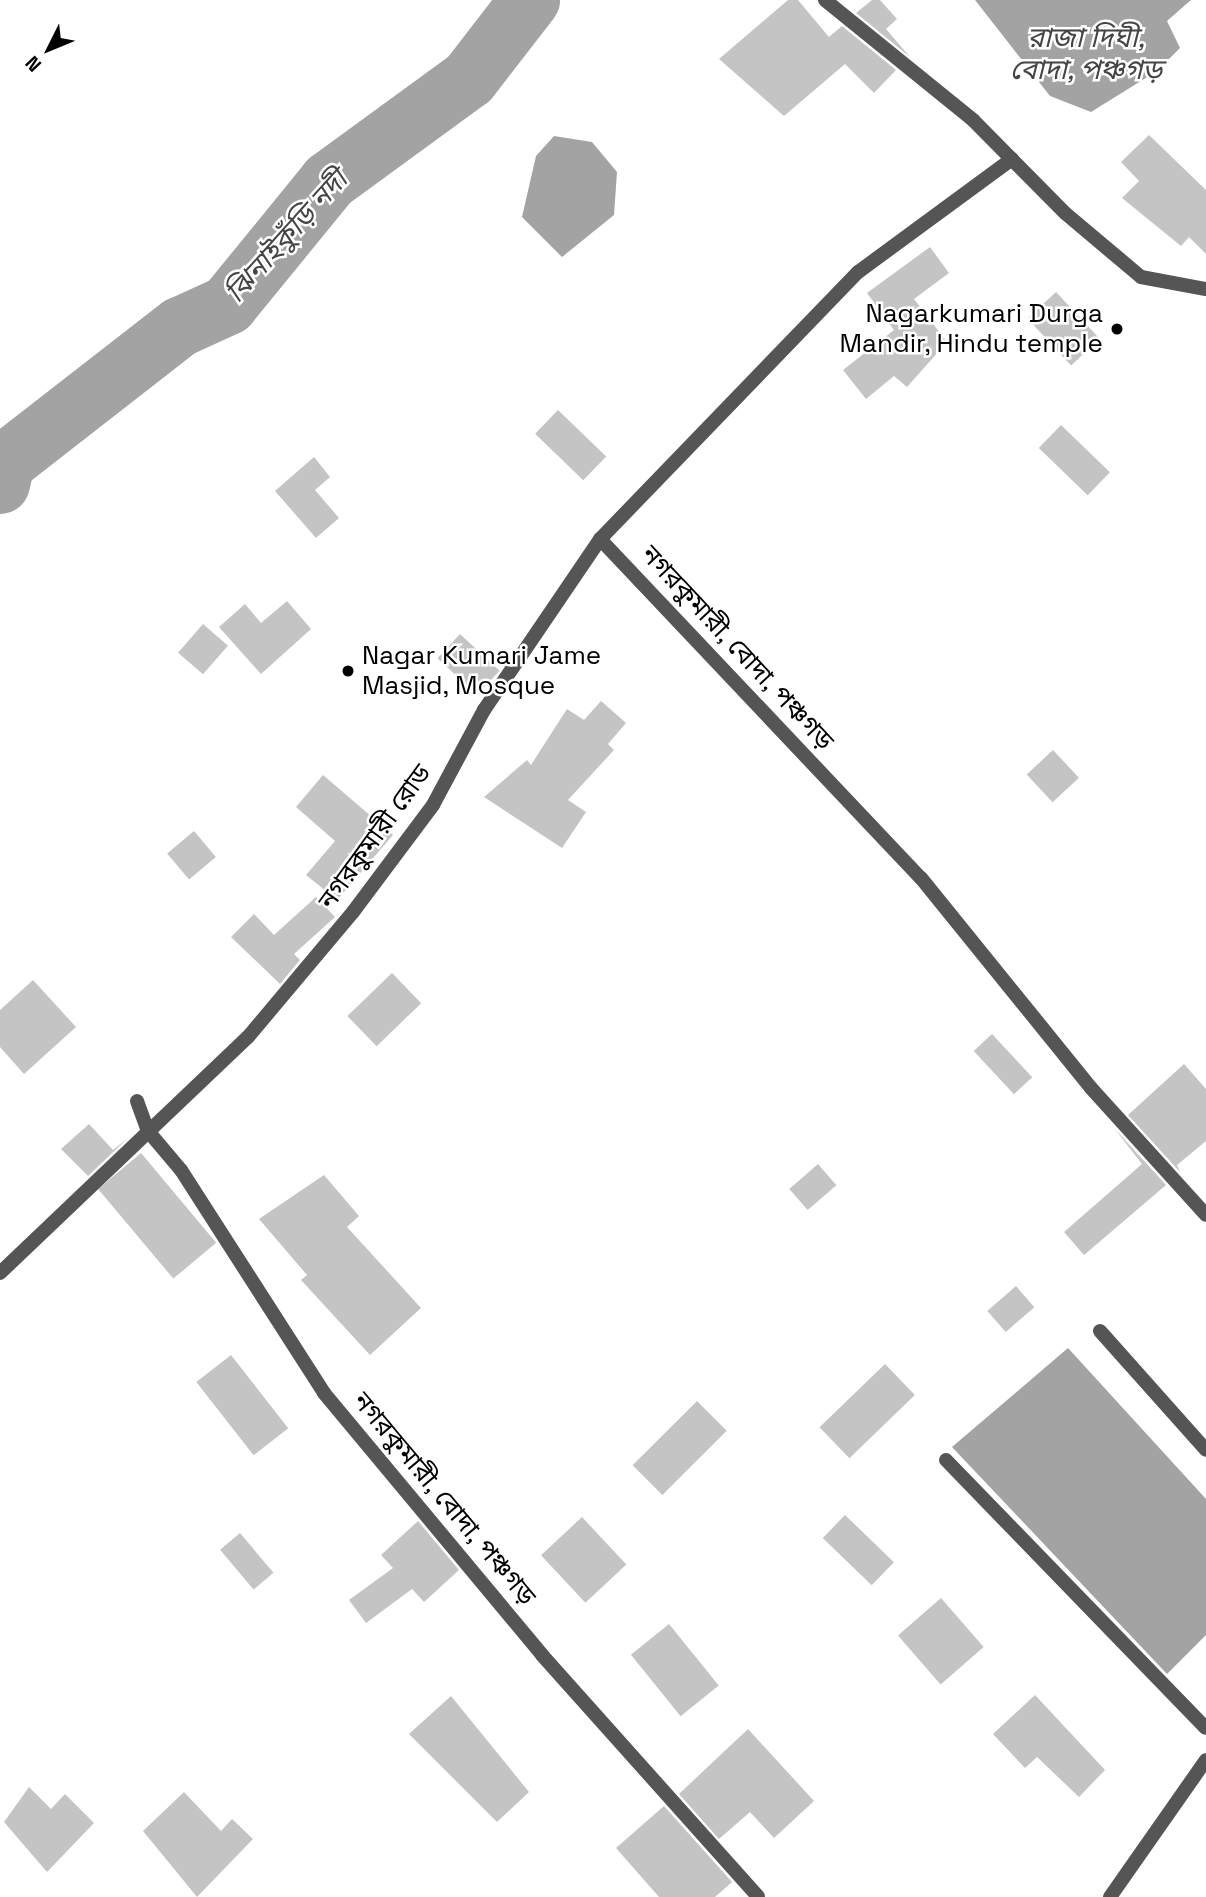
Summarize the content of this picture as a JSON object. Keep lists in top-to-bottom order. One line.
{"streets":{"street":["নগরকুমারী, বোদা, পঞ্চগড়","নগরকুমারী রোড"]},"crossings":[["নগরকুমারী, বোদা, পঞ্চগড়","নগরকুমারী রোড"]],"water":["রাজা দিঘী, বোদা, পঞ্চগড়","ঝিনাইকুঁড়ি নদী"],"places":["Nagarkumari Durga Mandir, Hindu temple","Nagar Kumari Jame Masjid, Mosque"],"north":"bottom left"}
